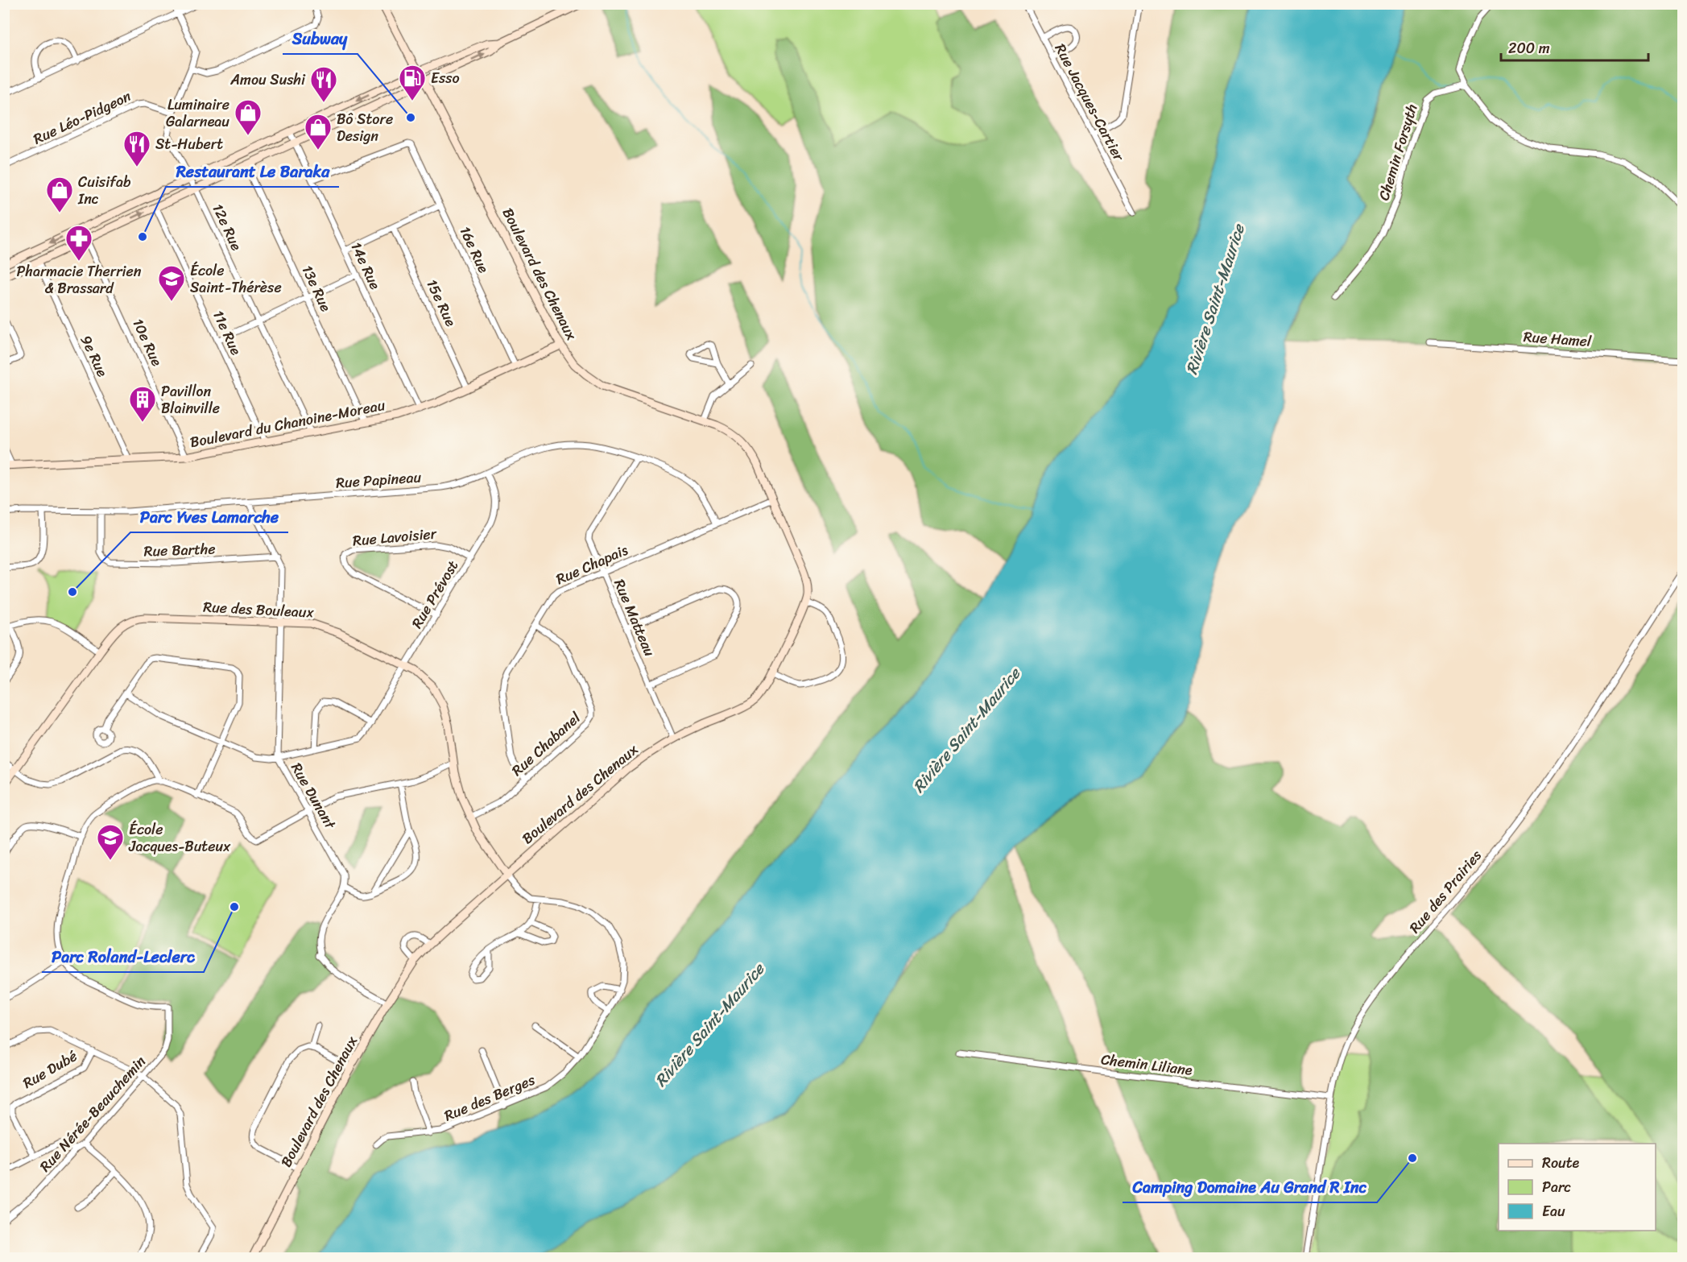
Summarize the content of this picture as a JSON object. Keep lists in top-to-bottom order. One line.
{"streets":{"street":["Rue Jacques-Cartier","Rue Léo-Pidgeon","Chemin Forsyth","12e Rue","16e Rue","14e Rue","Boulevard des Chenaux","13e Rue","15e Rue","11e Rue","Rue Hamel","10e Rue","9e Rue","Boulevard du Chanoine-Moreau","Rue Papineau","Rue Lavoisier","Rue Barthe","Rue Chapais","Rue Prévost","Rue des Bouleaux","Rue Matteau","Rue Chabanel","Rue Dunant","Rue des Prairies","Chemin Liliane","Rue Dubé","Rue des Berges","Rue Nérée-Beauchemin"]},"crossings":[["Rue Léo-Pidgeon","12e Rue"],["12e Rue","Boulevard du Chanoine-Moreau"],["16e Rue","14e Rue"],["16e Rue","Boulevard du Chanoine-Moreau"],["14e Rue","Boulevard du Chanoine-Moreau"],["Boulevard des Chenaux","Boulevard du Chanoine-Moreau"],["Boulevard des Chenaux","Rue Chapais"],["Boulevard des Chenaux","Rue des Bouleaux"],["Boulevard des Chenaux","Rue Matteau"],["Boulevard des Chenaux","Rue des Berges"],["13e Rue","Boulevard du Chanoine-Moreau"],["15e Rue","Boulevard du Chanoine-Moreau"],["11e Rue","Boulevard du Chanoine-Moreau"],["10e Rue","Boulevard du Chanoine-Moreau"],["9e Rue","Boulevard du Chanoine-Moreau"],["Rue Papineau","Rue Barthe"],["Rue Papineau","Rue Chapais"],["Rue Papineau","Rue Prévost"],["Rue Papineau","Rue Matteau"],["Rue Papineau","Rue Dunant"],["Rue Lavoisier","Rue Prévost"],["Rue Barthe","Rue Dunant"],["Rue Chapais","Rue Matteau"],["Rue Chapais","Rue Chabanel"],["Rue Prévost","Rue des Bouleaux"],["Rue Prévost","Rue Dunant"],["Rue des Bouleaux","Rue Chabanel"],["Rue des Bouleaux","Rue Dunant"],["Rue des Bouleaux","Rue des Berges"],["Rue des Prairies","Chemin Liliane"]],"water":["Rivière Saint-Maurice"],"places":{"fuel station":["Esso"],"restaurant":["Amou Sushi","St-Hubert"],"other":["Subway","Restaurant Le Baraka","Parc Yves Lamarche","Parc Roland-Leclerc","Camping Domaine Au Grand R Inc"],"shop":["Luminaire Galarneau","Bô Store Design","Cuisifab Inc"],"pharmacy":["Pharmacie Therrien & Brassard"],"school or university":["École Saint-Thérèse","École Jacques-Buteux"],"building":["Pavillon Blainville"]},"legend":["Route","Parc","Eau"],"scale_bar":"200 m"}
